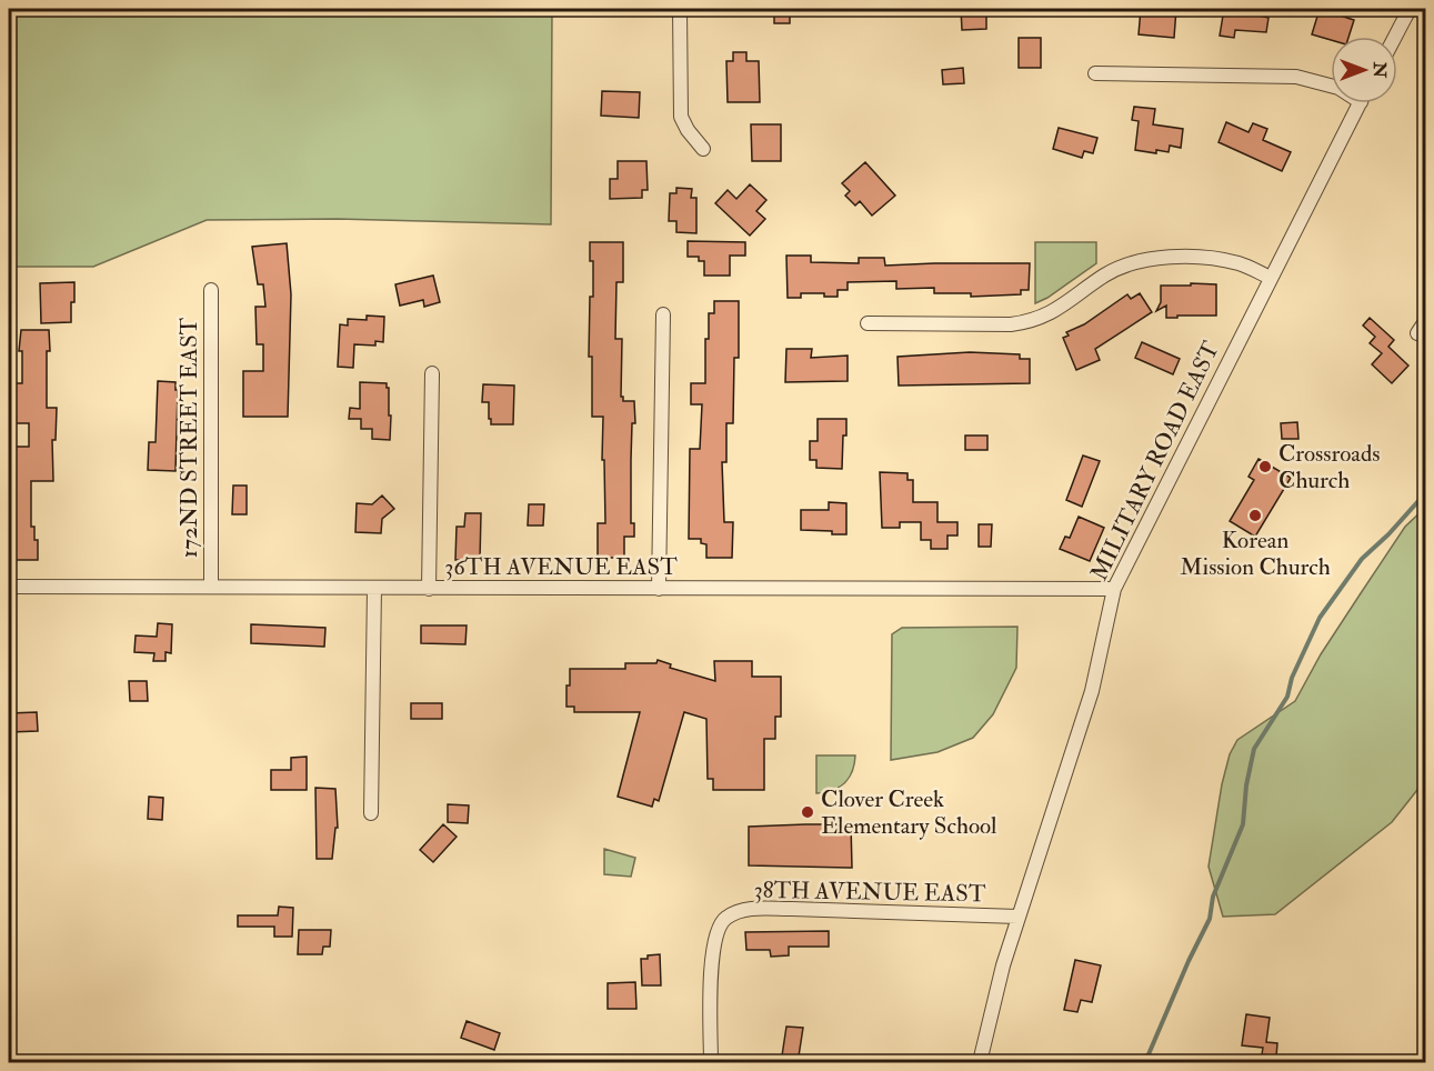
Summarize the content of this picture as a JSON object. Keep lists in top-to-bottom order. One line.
{"streets":{"street":["172ND STREET EAST","MILITARY ROAD EAST","36TH AVENUE EAST","38TH AVENUE EAST"]},"crossings":[["172ND STREET EAST","36TH AVENUE EAST"],["MILITARY ROAD EAST","36TH AVENUE EAST"],["MILITARY ROAD EAST","38TH AVENUE EAST"]],"places":["Crossroads Church","Korean Mission Church","Clover Creek Elementary School"],"north":"right"}
